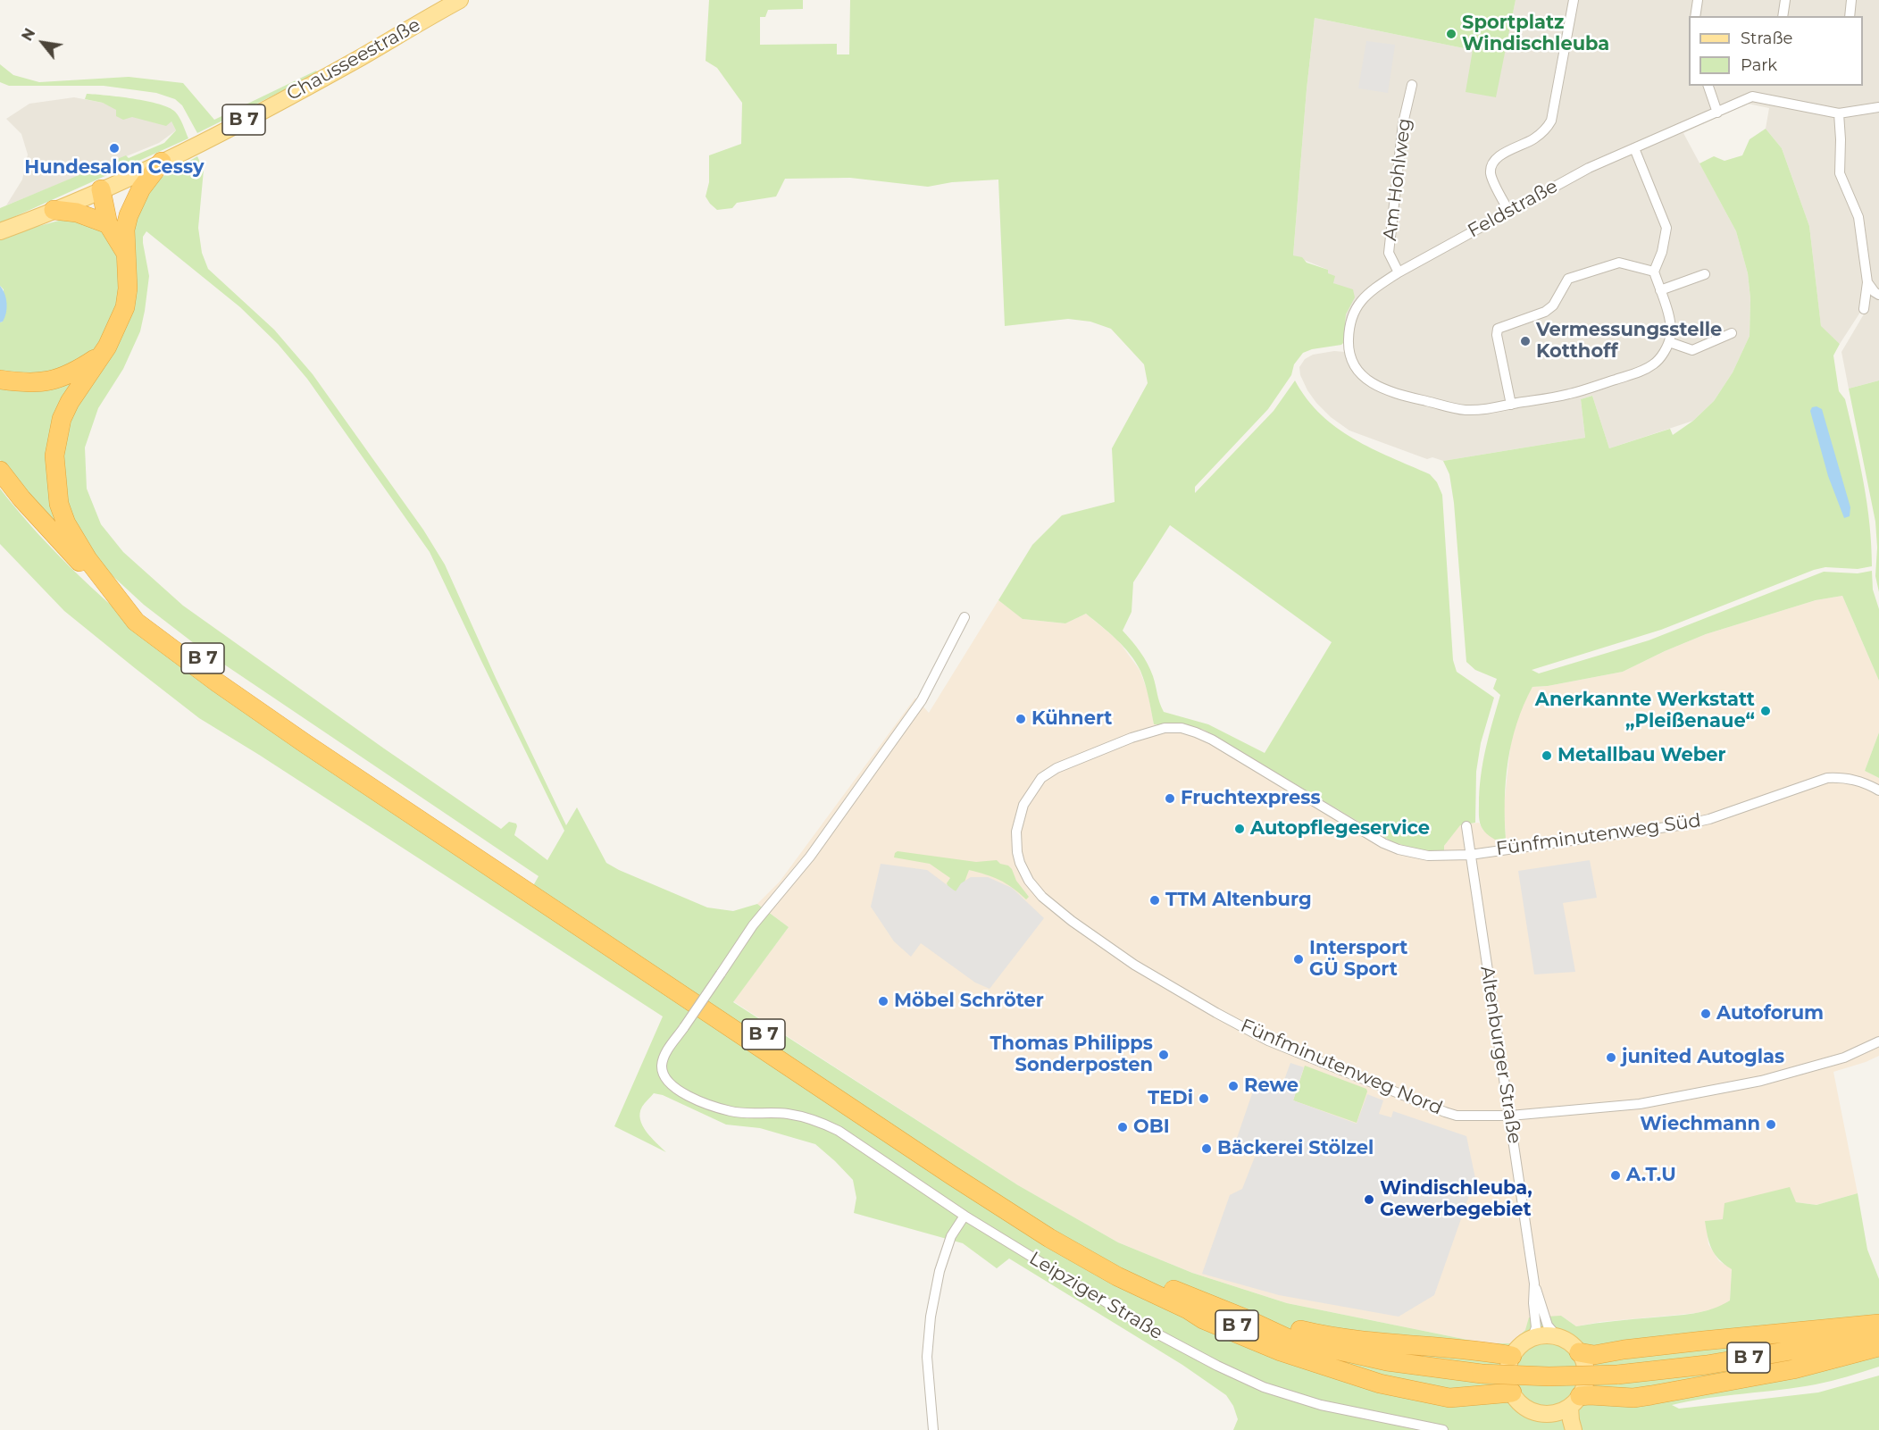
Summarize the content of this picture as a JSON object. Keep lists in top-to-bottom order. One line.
{"streets":{"highway":["B 7"],"main road":["Chausseestraße"],"street":["Am Hohlweg","Feldstraße","Fünfminutenweg Süd","Altenburger Straße","Fünfminutenweg Nord","Leipziger Straße"]},"crossings":[["Chausseestraße","B 7"],["Am Hohlweg","Feldstraße"],["Fünfminutenweg Süd","Altenburger Straße"],["Fünfminutenweg Süd","Fünfminutenweg Nord"],["Altenburger Straße","Fünfminutenweg Nord"]],"places":["Sportplatz Windischleuba","Hundesalon Cessy","Vermessungsstelle Kotthoff","Anerkannte Werkstatt „Pleißenaue“","Kühnert","Metallbau Weber","Fruchtexpress","Autopflegeservice","TTM Altenburg","Intersport GÜ Sport","Möbel Schröter","Autoforum","Thomas Philipps Sonderposten","junited Autoglas","Rewe","TEDi","Wiechmann","OBI","Bäckerei Stölzel","A.T.U","Windischleuba, Gewerbegebiet"],"legend":["Straße","Park"],"north":"top left"}
